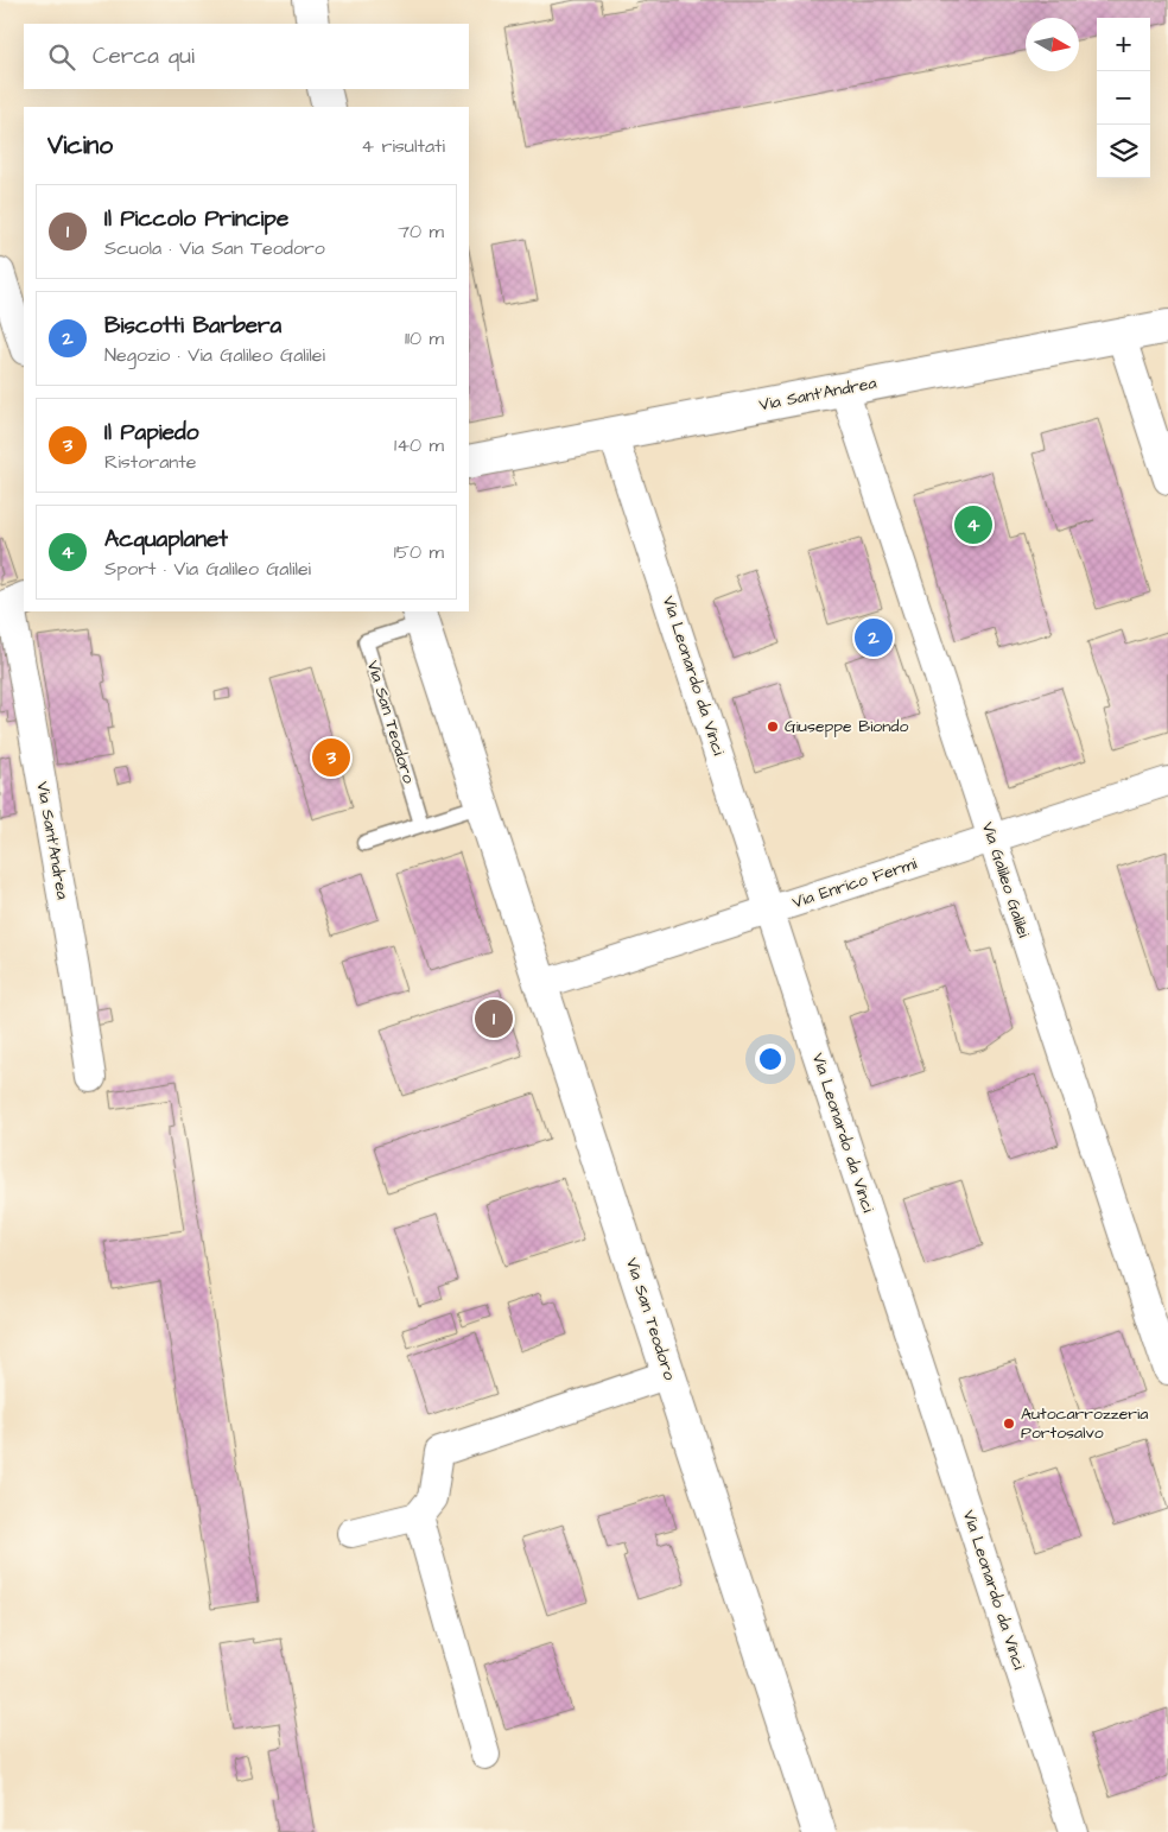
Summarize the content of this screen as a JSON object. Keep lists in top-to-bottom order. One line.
{"streets":{"street":["Via Sant'Andrea","Via Leonardo da Vinci","Via San Teodoro","Via Galileo Galilei","Via Enrico Fermi"]},"crossings":[["Via Sant'Andrea","Via Leonardo da Vinci"],["Via Sant'Andrea","Via Galileo Galilei"],["Via Leonardo da Vinci","Via Enrico Fermi"],["Via San Teodoro","Via Enrico Fermi"],["Via Galileo Galilei","Via Enrico Fermi"]],"places":["Giuseppe Biondo","Autocarrozzeria Portosalvo"],"north":"right","page":{"map_buttons":["+","−"],"search":"Cerca qui","heading":["Vicino","4 risultati"],"list":[{"mark":"1","name":"Il Piccolo Principe","note":"Scuola · Via San Teodoro","value":"70 m"},{"mark":"2","name":"Biscotti Barbera","note":"Negozio · Via Galileo Galilei","value":"110 m"},{"mark":"3","name":"Il Papiedo","note":"Ristorante","value":"140 m"},{"mark":"4","name":"Acquaplanet","note":"Sport · Via Galileo Galilei","value":"150 m"}],"pins":["4","2","3","1"]}}
